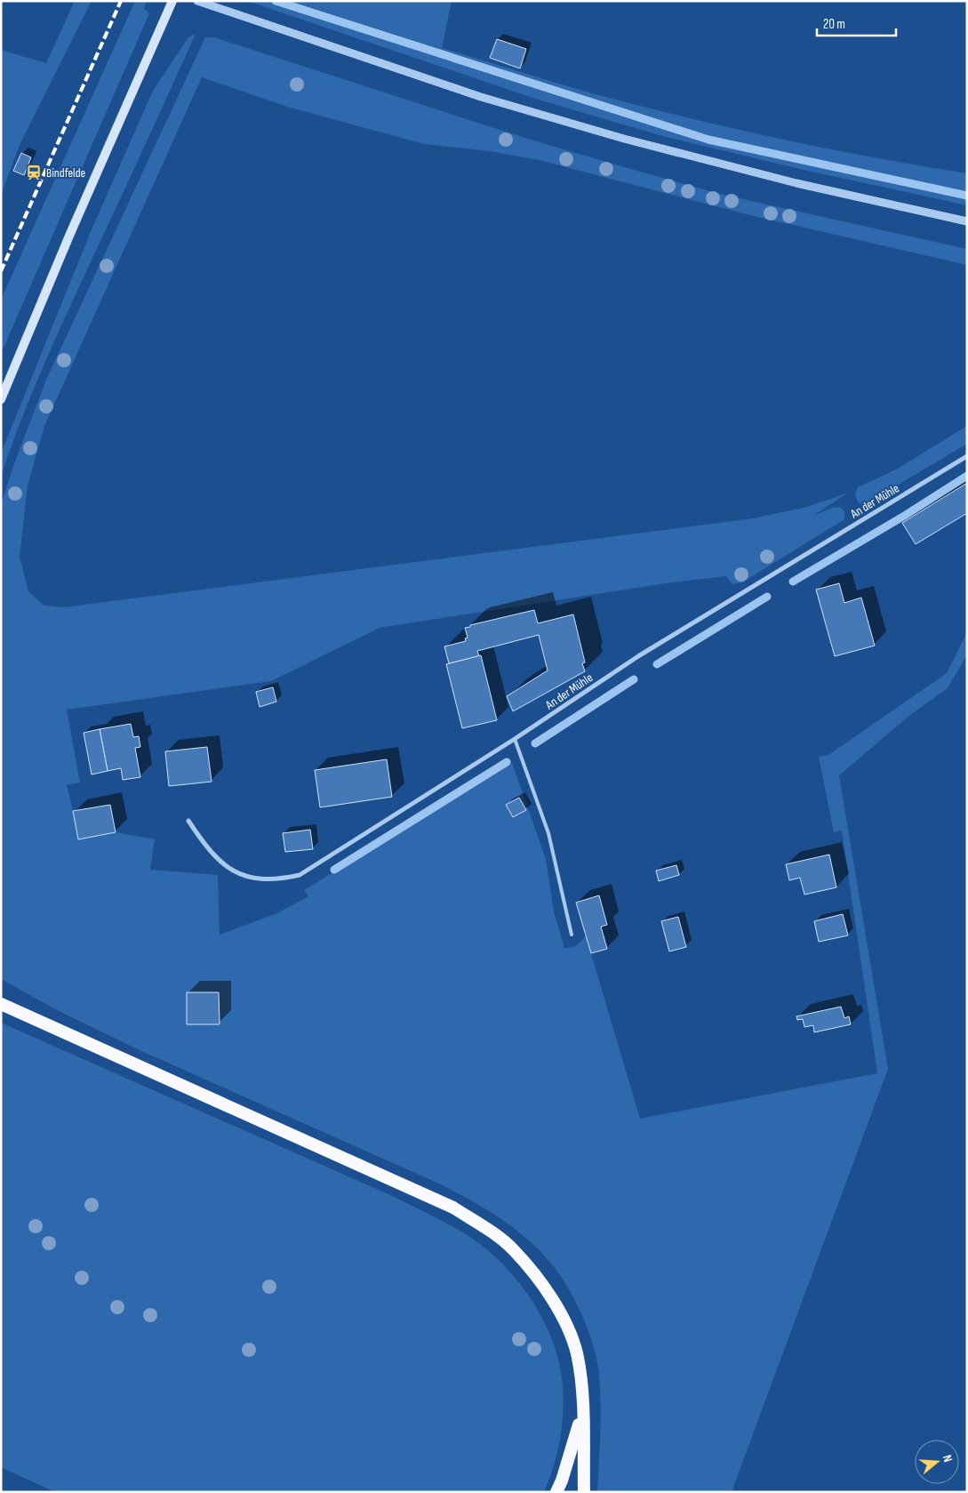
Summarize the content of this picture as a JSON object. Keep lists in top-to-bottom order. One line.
{"streets":{"street":["An der Mühle"]},"places":{"station":["Bindfelde"]},"scale_bar":"20 m","north":"right"}
